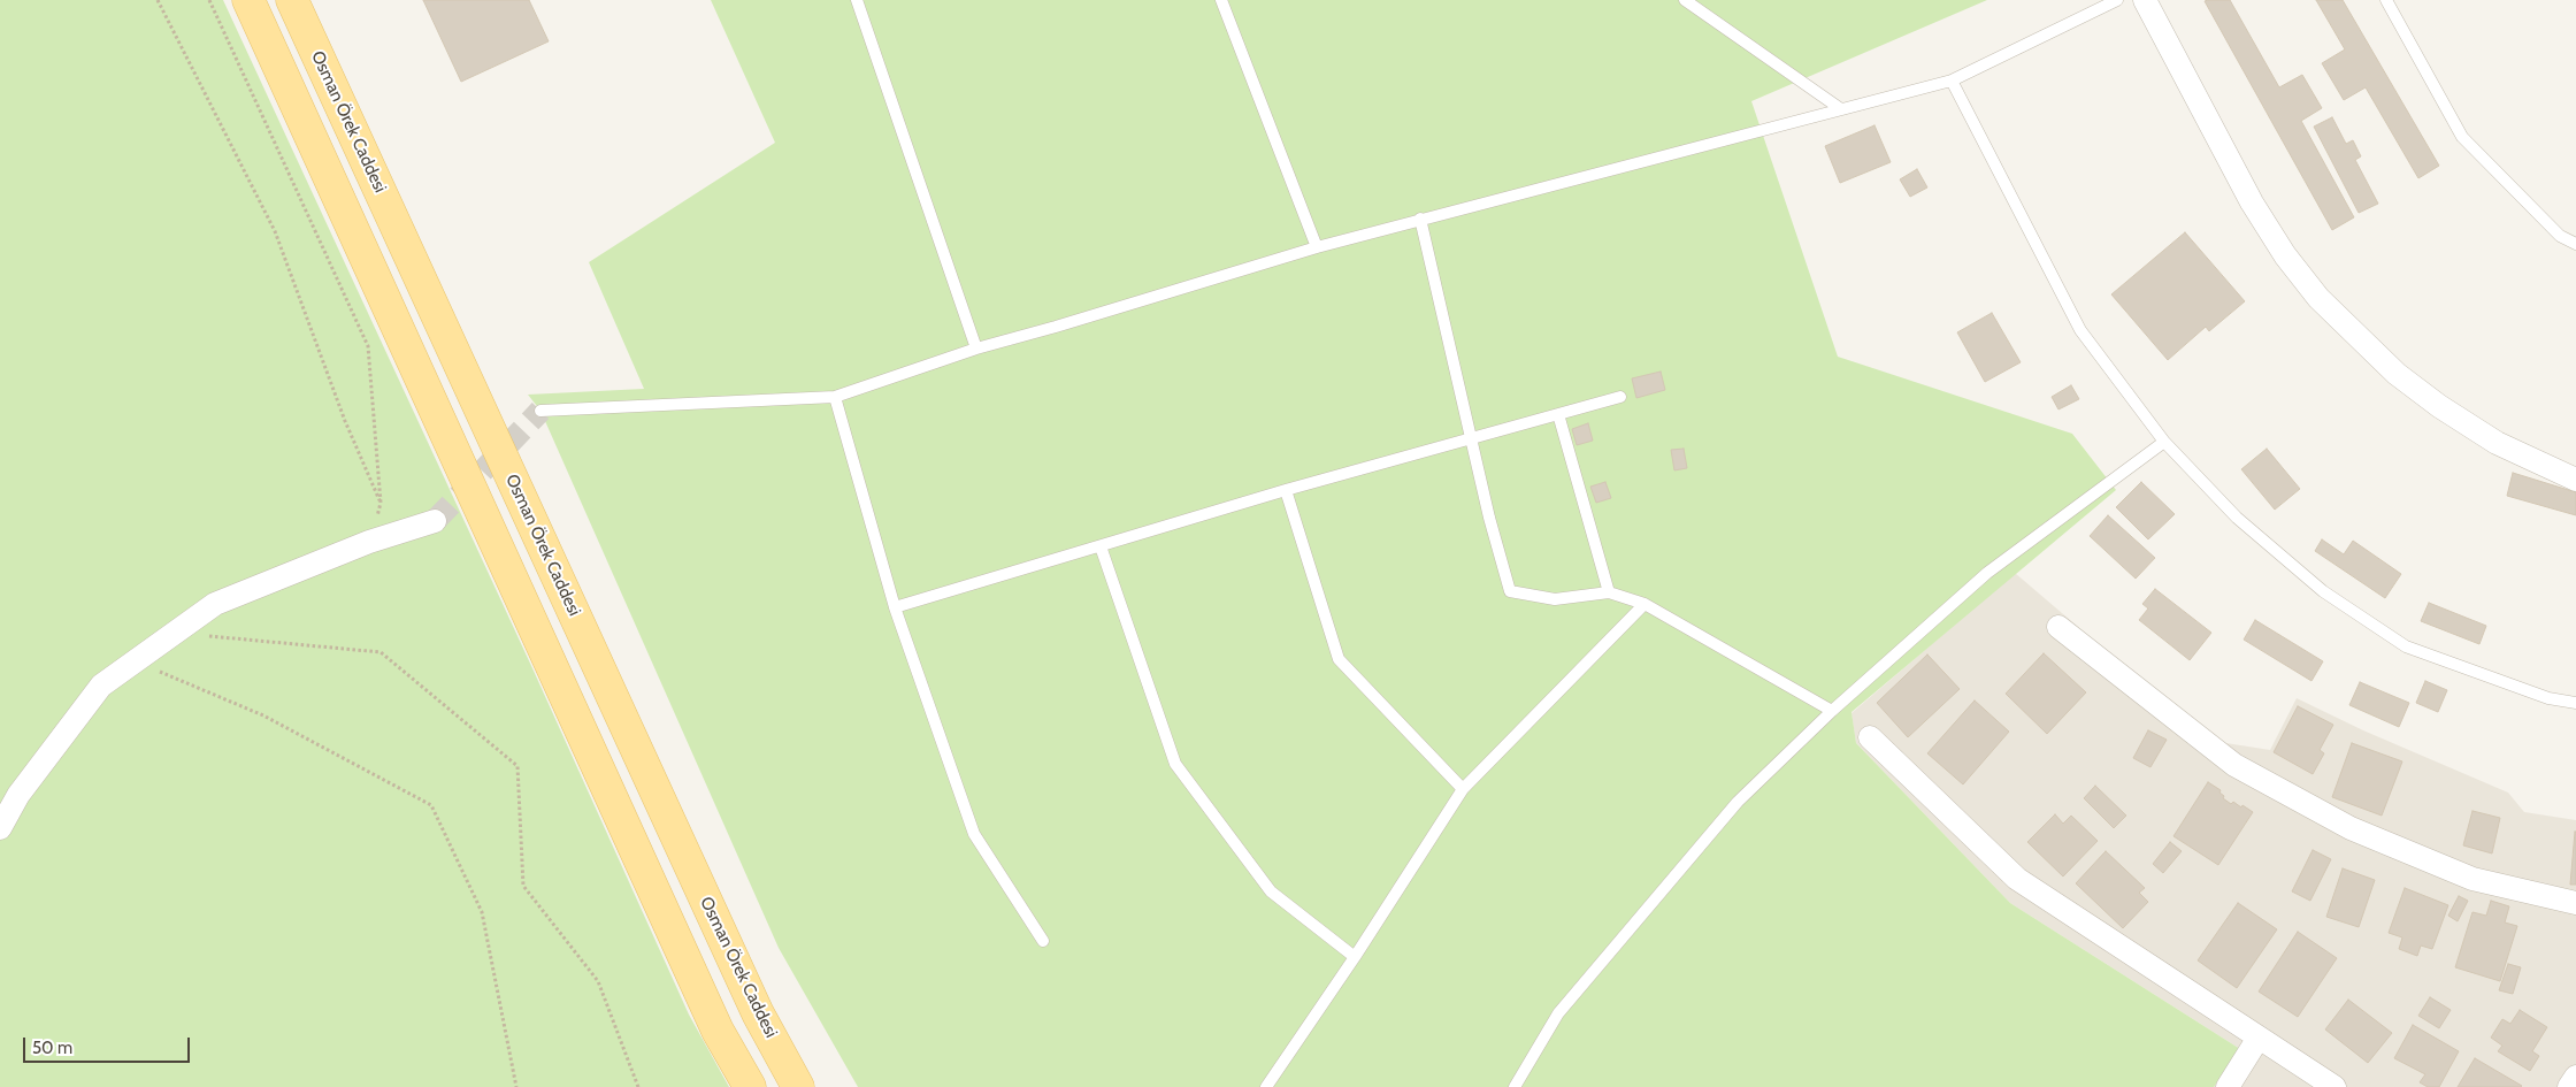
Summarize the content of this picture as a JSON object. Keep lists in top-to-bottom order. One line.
{"streets":{"main road":["Osman Örek Caddesi"]},"scale_bar":"50 m"}
